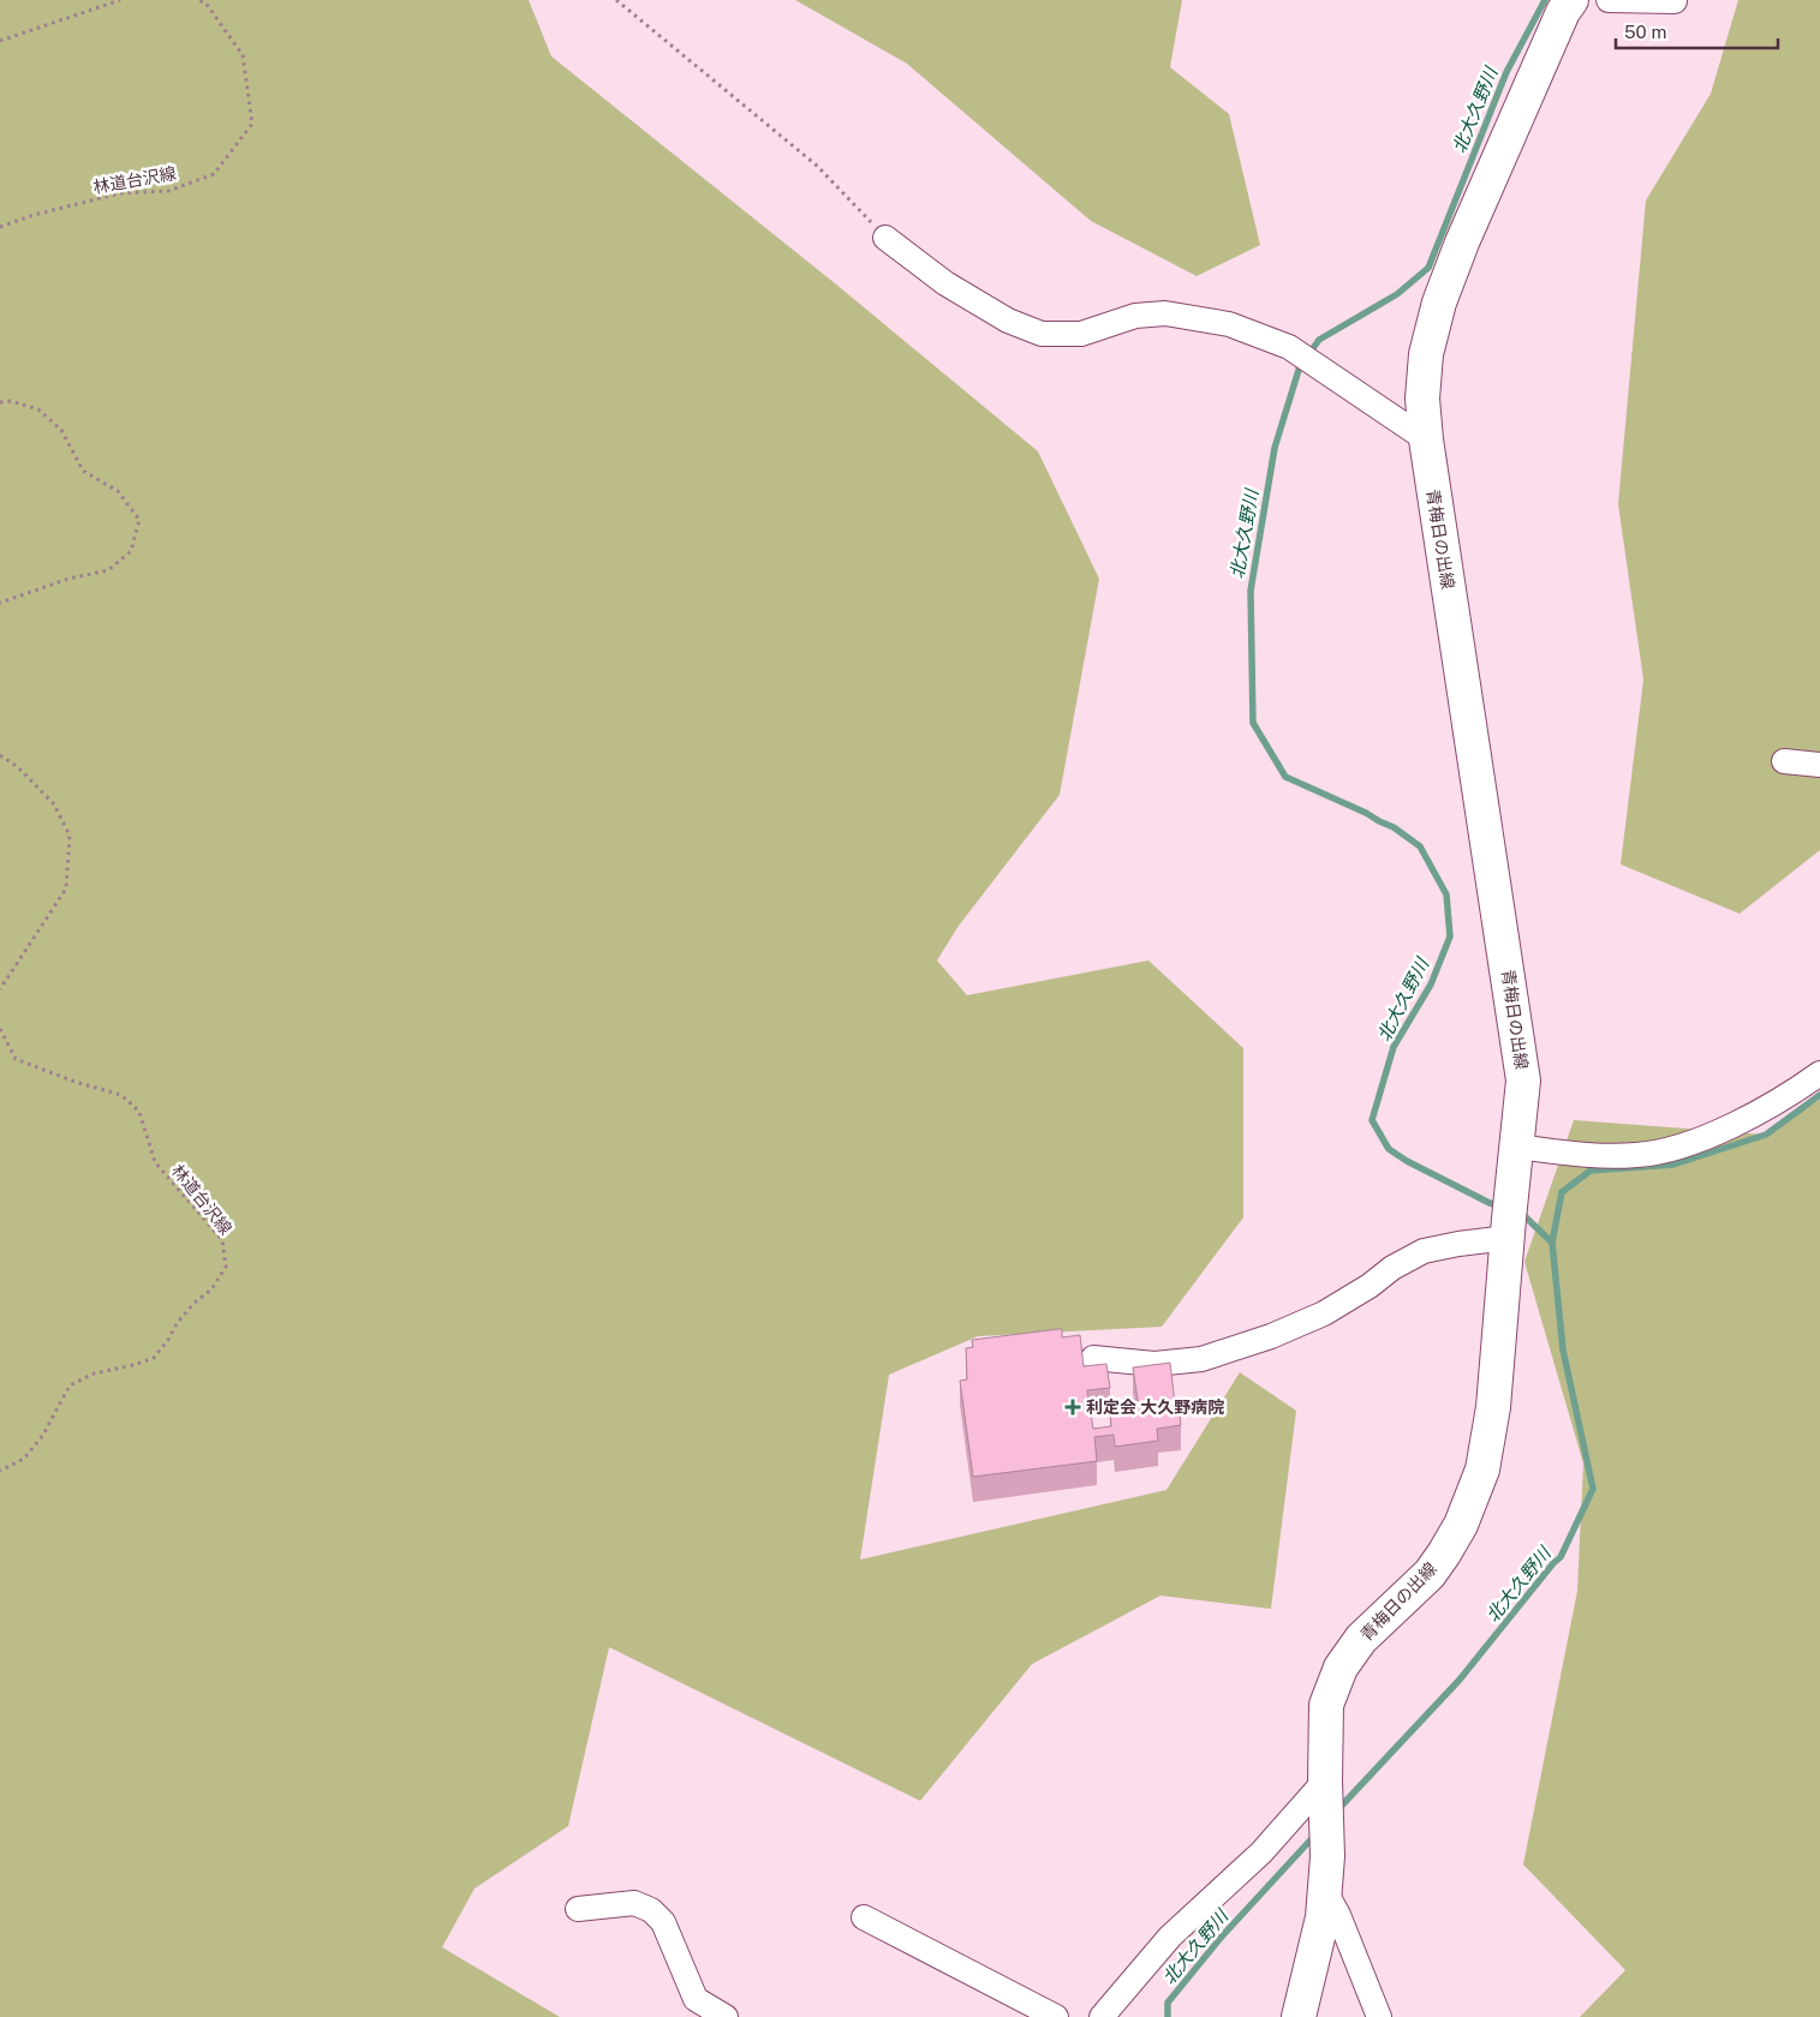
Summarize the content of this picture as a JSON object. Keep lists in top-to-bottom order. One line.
{"streets":{"main road":["青梅日の出線"],"path":["林道台沢線"]},"water":["北大久野川"],"places":{"health":["利定会 大久野病院"]},"scale_bar":"50 m"}
